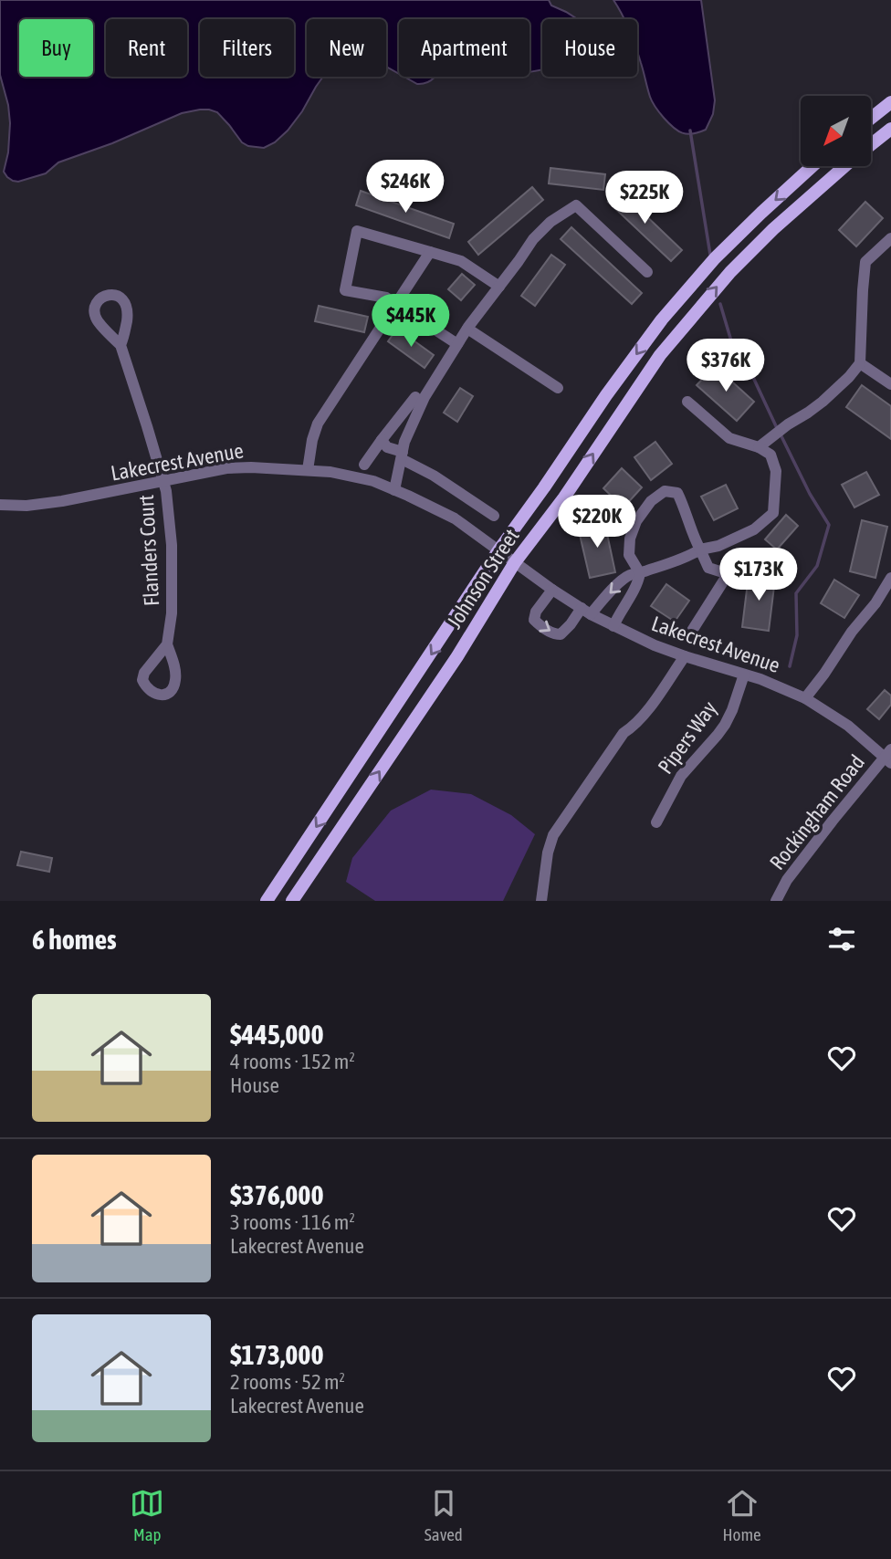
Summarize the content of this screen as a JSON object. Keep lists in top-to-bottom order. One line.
{"streets":{"main road":["Johnson Street"],"street":["Lakecrest Avenue","Flanders Court","Pipers Way","Rockingham Road"]},"crossings":[["Lakecrest Avenue","Flanders Court"],["Lakecrest Avenue","Johnson Street"],["Lakecrest Avenue","Pipers Way"],["Lakecrest Avenue","Rockingham Road"]],"north":"bottom left","page":{"chip":["Buy","Rent","Filters","New","Apartment","House"],"price":["$246K","$225K","$445K","$376K","$220K","$173K"],"heading":"6 homes","list":[{"name":"$445,000","note":"4 rooms · 152 m² · House"},{"name":"$376,000","note":"3 rooms · 116 m² · Lakecrest Avenue"},{"name":"$173,000","note":"2 rooms · 52 m² · Lakecrest Avenue"}],"tabs":["Map","Saved","Home"]}}
